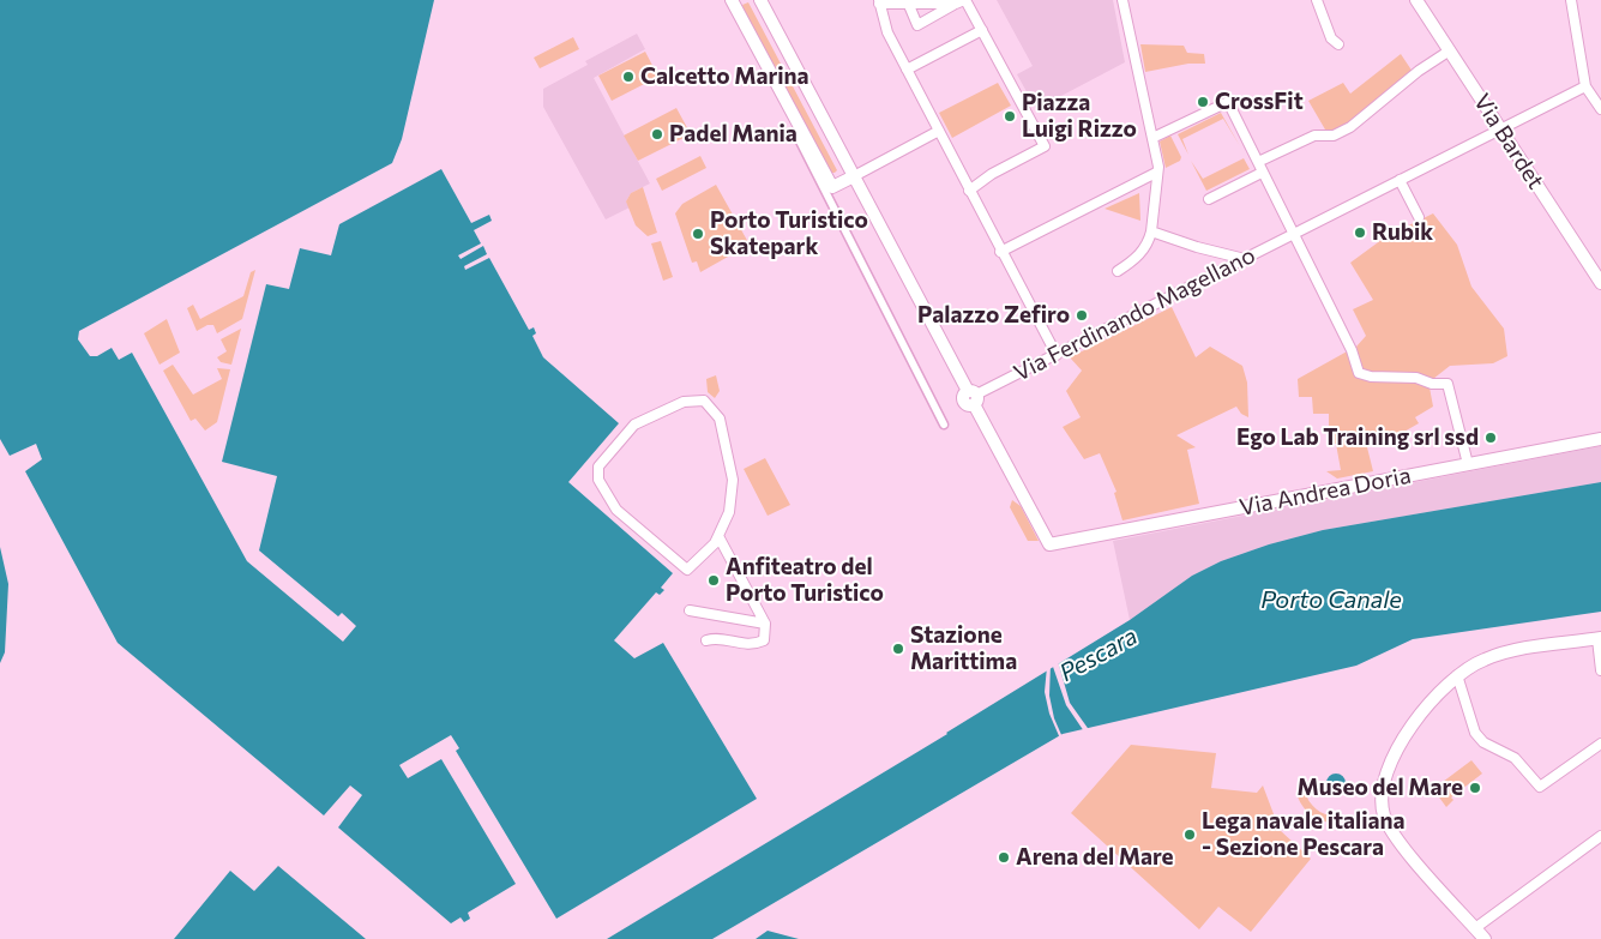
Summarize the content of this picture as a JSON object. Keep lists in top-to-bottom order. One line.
{"streets":{"street":["Via Bardet","Via Ferdinando Magellano","Via Andrea Doria"]},"crossings":[["Via Bardet","Via Ferdinando Magellano"],["Via Ferdinando Magellano","Via Andrea Doria"]],"water":["Porto Canale","Pescara"],"places":["Calcetto Marina","CrossFit","Piazza Luigi Rizzo","Padel Mania","Rubik","Porto Turistico Skatepark","Palazzo Zefiro","Ego Lab Training srl ssd","Anfiteatro del Porto Turistico","Stazione Marittima","Museo del Mare","Lega navale italiana - Sezione Pescara","Arena del Mare"]}
